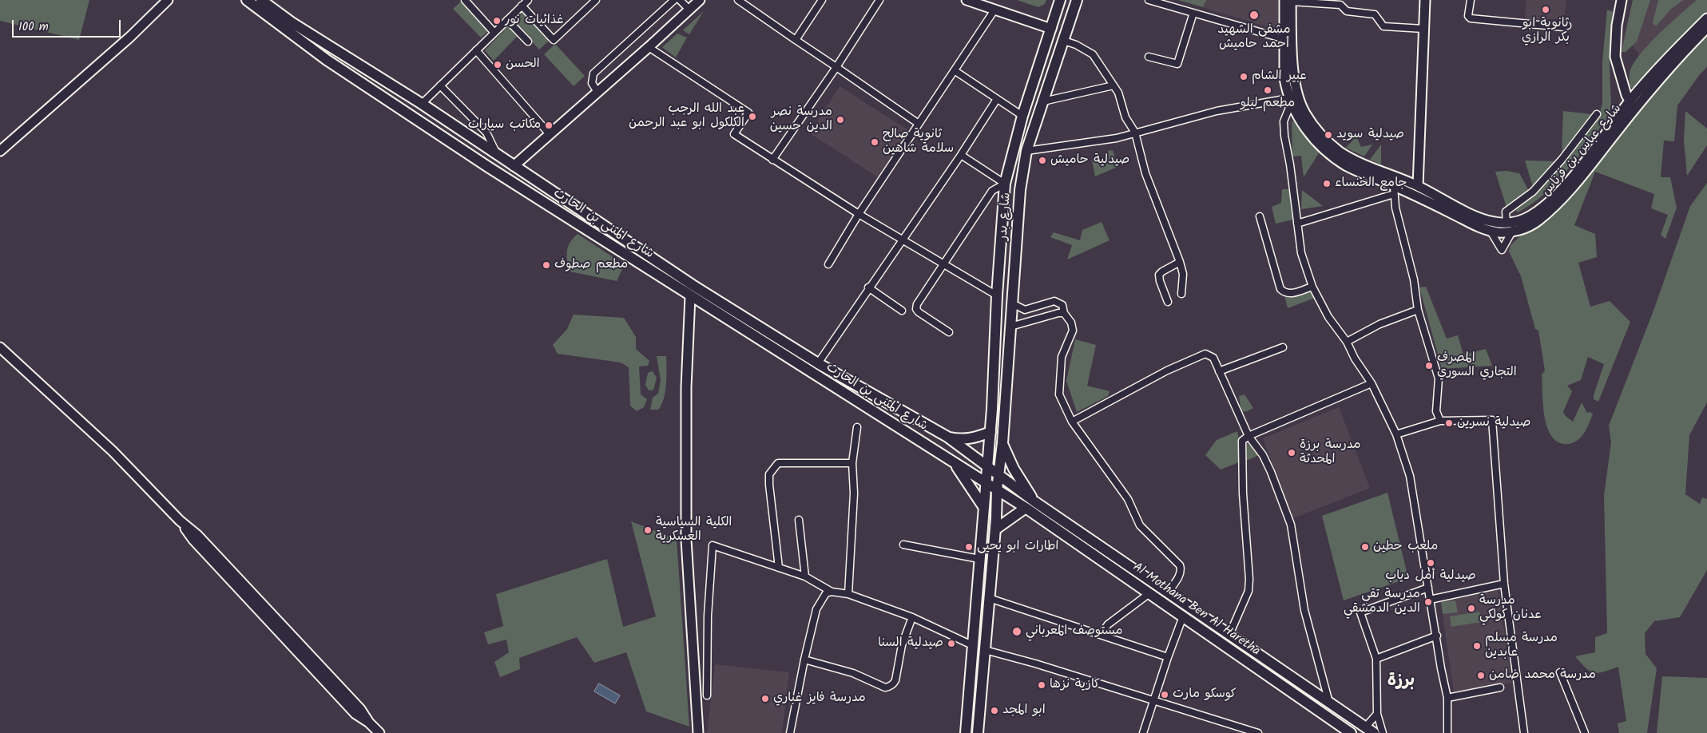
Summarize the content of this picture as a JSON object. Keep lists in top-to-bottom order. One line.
{"streets":{"main road":["شارع عباس بن فرناس","شارع بدر","شارع المثنى بن الحارث","Al Mothana Ben Al Haretha"]},"crossings":[["شارع بدر","شارع المثنى بن الحارث"],["شارع بدر","Al Mothana Ben Al Haretha"],["شارع المثنى بن الحارث","Al Mothana Ben Al Haretha"]],"districts":["برزة"],"places":["ثانوية ابو بكر الرازي","مشفى الشهيد أحمد حاميش","غذائيات نور","الحسن","عبير الشام","مطعم ليلو","عبد الله الرجب الكلكول ابو عبد الرحمن","مدرسة نصر الدين حسين","مكاتب سيارات","صيدلية سويد","ثانوية صالح سلامة شاهين","صيدلية حاميش","جامع الخنساء","مطعم صطوف","المصرف التجاري السوري","صيدلية نسرين","مدرسة برزة المحدثة","الكلية السياسية العسكرية","اطارات ابو يحيى","ملعب حطين","صيدلية أمل دياب","مدرسة تقي الدين الدمشقي","مدرسة عدنان كولكي","مستوصف المعرباني","صيدلية السنا","مدرسة مسلم عابدين","مدرسة محمد ضامن","كازية نزها","كوسكو مارت","مدرسة فايز غباري","ابو المجد"],"scale_bar":"100 m"}
